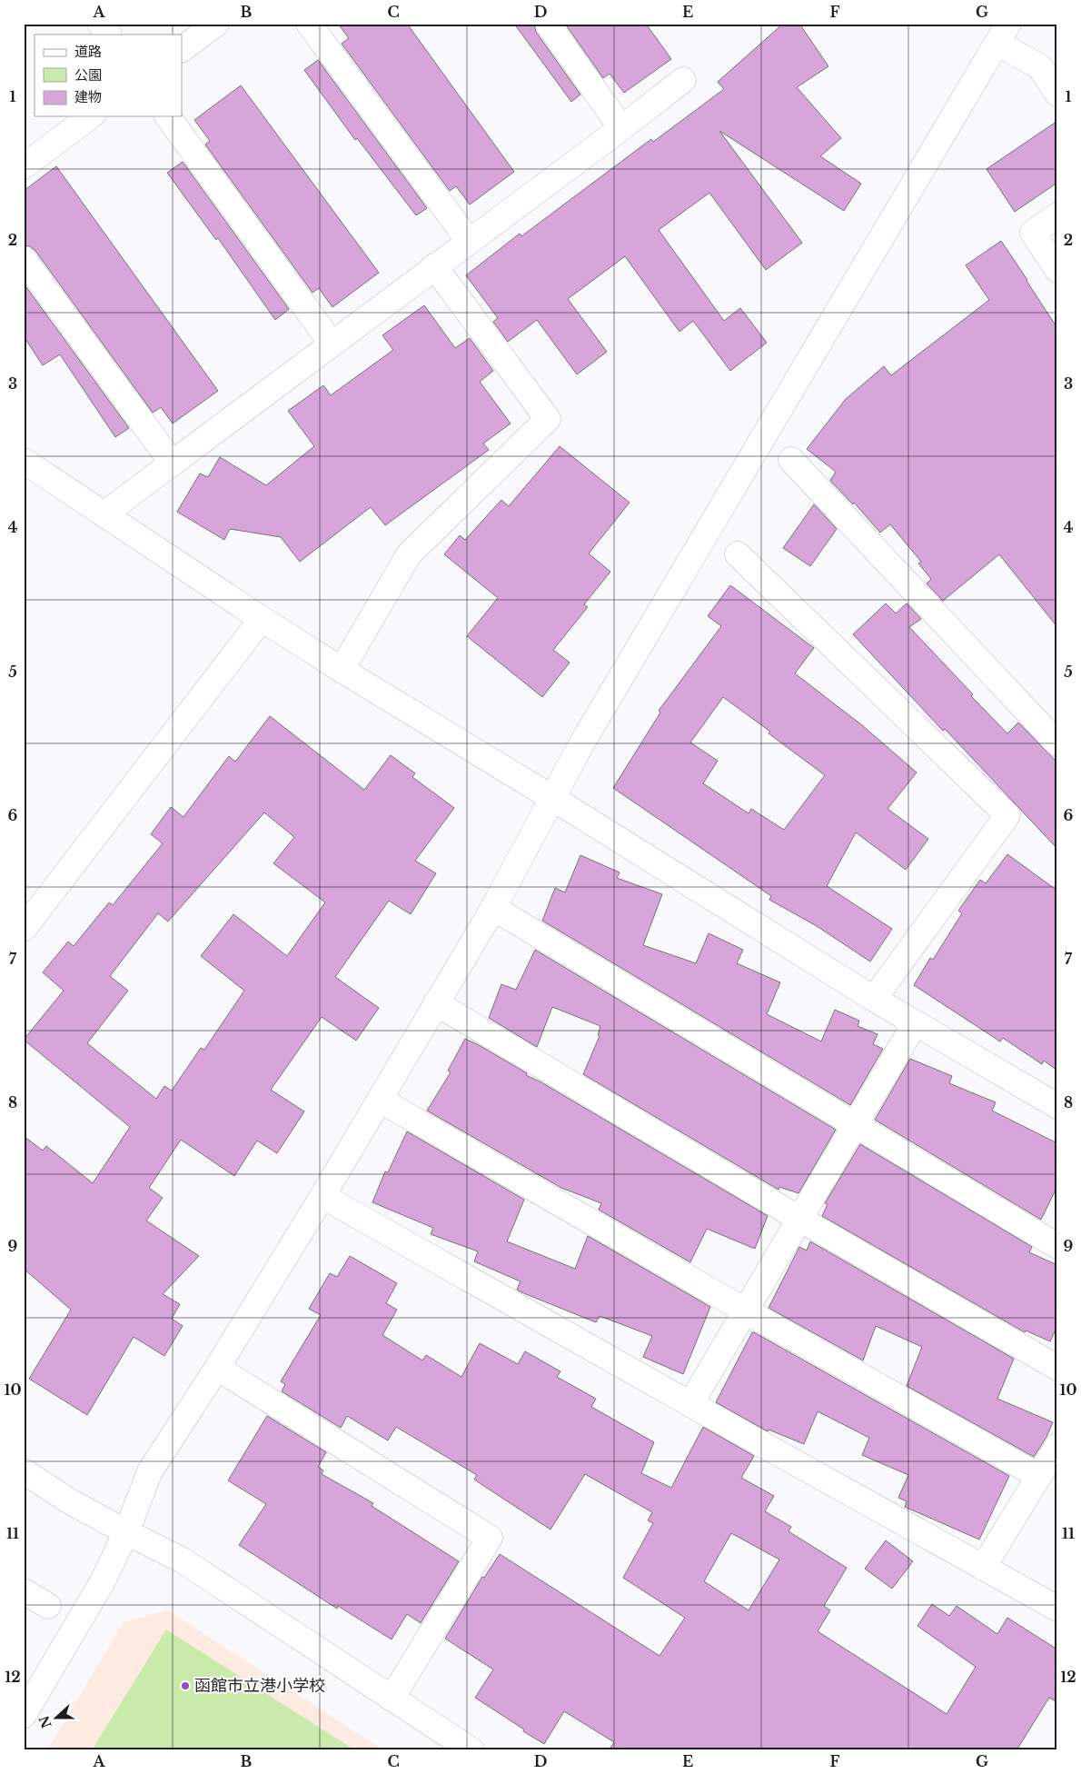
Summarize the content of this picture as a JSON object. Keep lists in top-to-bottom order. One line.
{"places":["函館市立港小学校"],"legend":["道路","公園","建物"],"north":"left","grid":{"columns":["A","B","C","D","E","F","G"],"rows":["1","2","3","4","5","6","7","8","9","10","11","12"]}}
